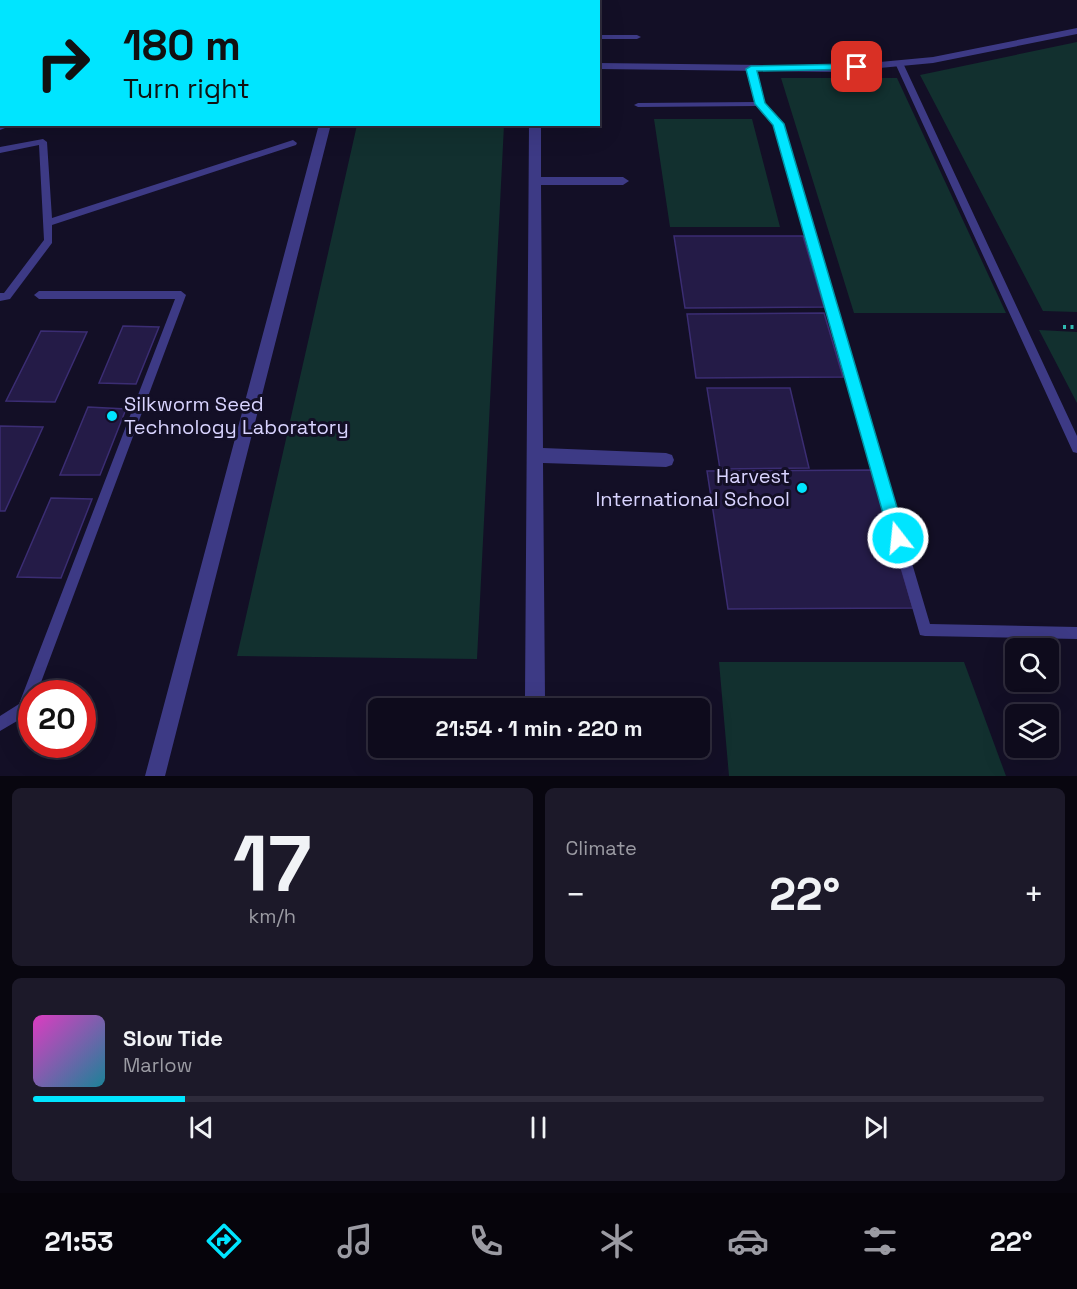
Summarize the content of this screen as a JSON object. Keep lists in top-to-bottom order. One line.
{"places":["Silkworm Seed Technology Laboratory","Harvest International School"],"page":{"turn":["180 m","Turn right"],"limit":"20","trip":"21:54 · 1 min · 220 m","tile":[["17","km/h"],"Climate"],"heat":["−","22°","+"],"song":["Slow Tide","Marlow"],"tabs":["21:53","22°"]}}
